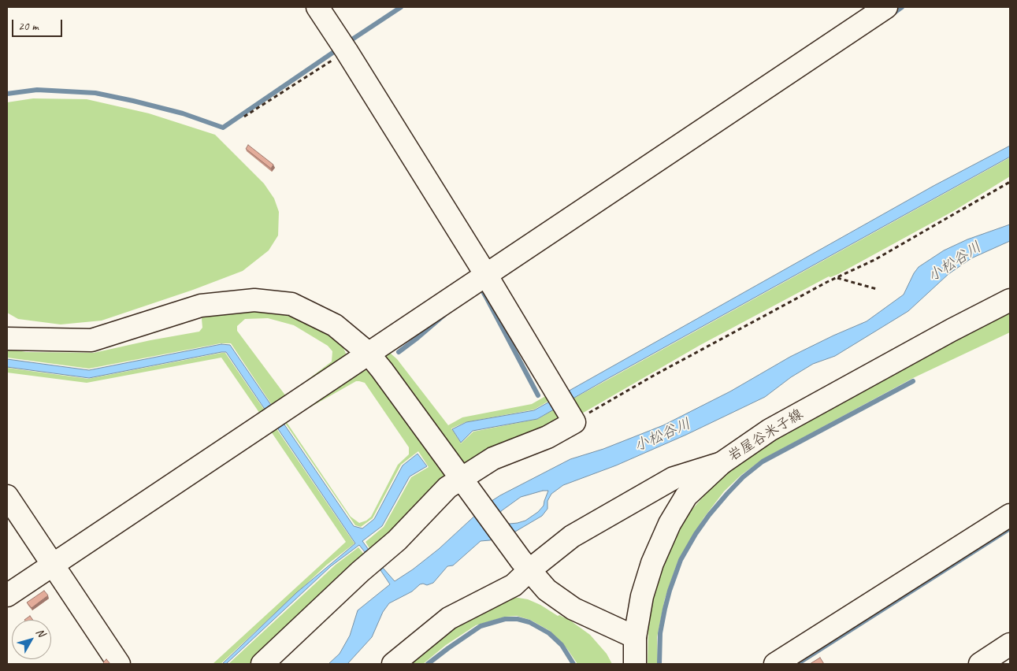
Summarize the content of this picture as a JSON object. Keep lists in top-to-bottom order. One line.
{"streets":{"street":["岩屋谷米子線"]},"water":["小松谷川"],"scale_bar":"20 m","north":"top right"}
